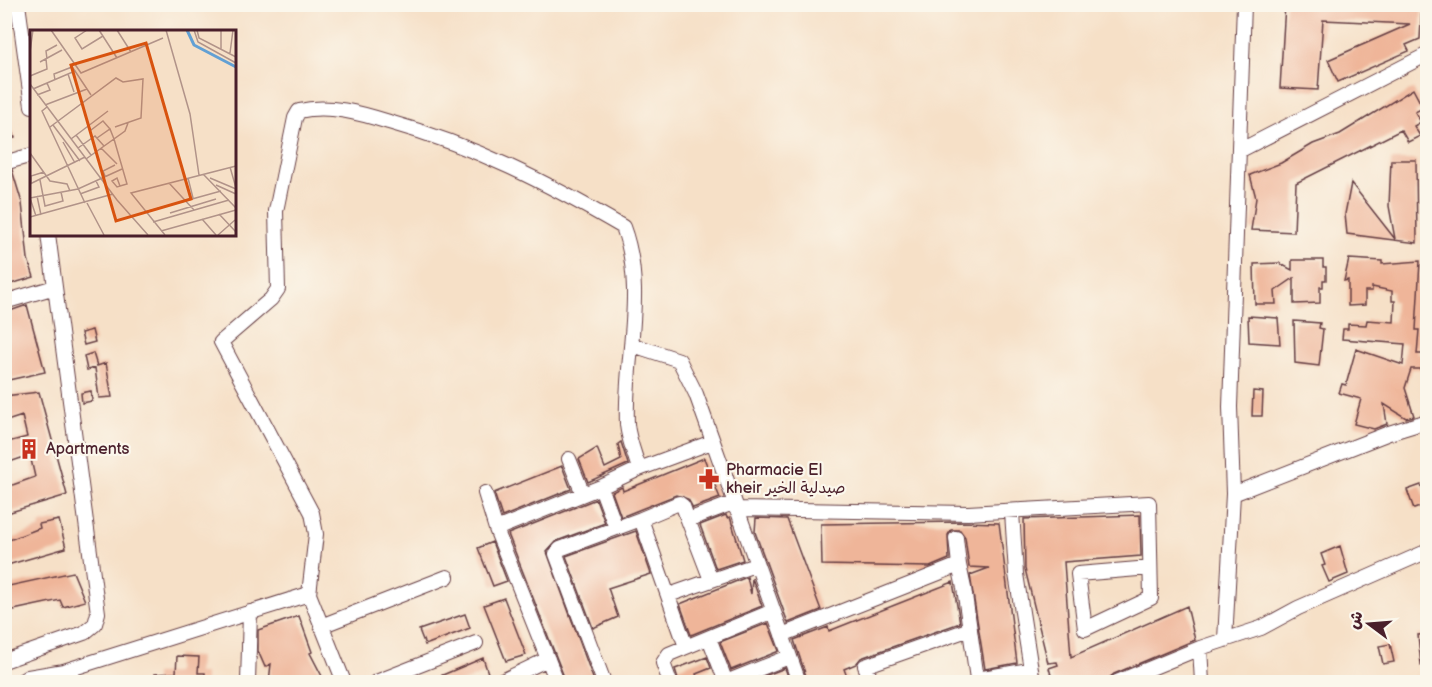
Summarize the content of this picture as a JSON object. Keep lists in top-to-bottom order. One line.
{"places":{"building":["Apartments"],"pharmacy":["Pharmacie El kheir صيدلية الخير"]},"north":"left"}
